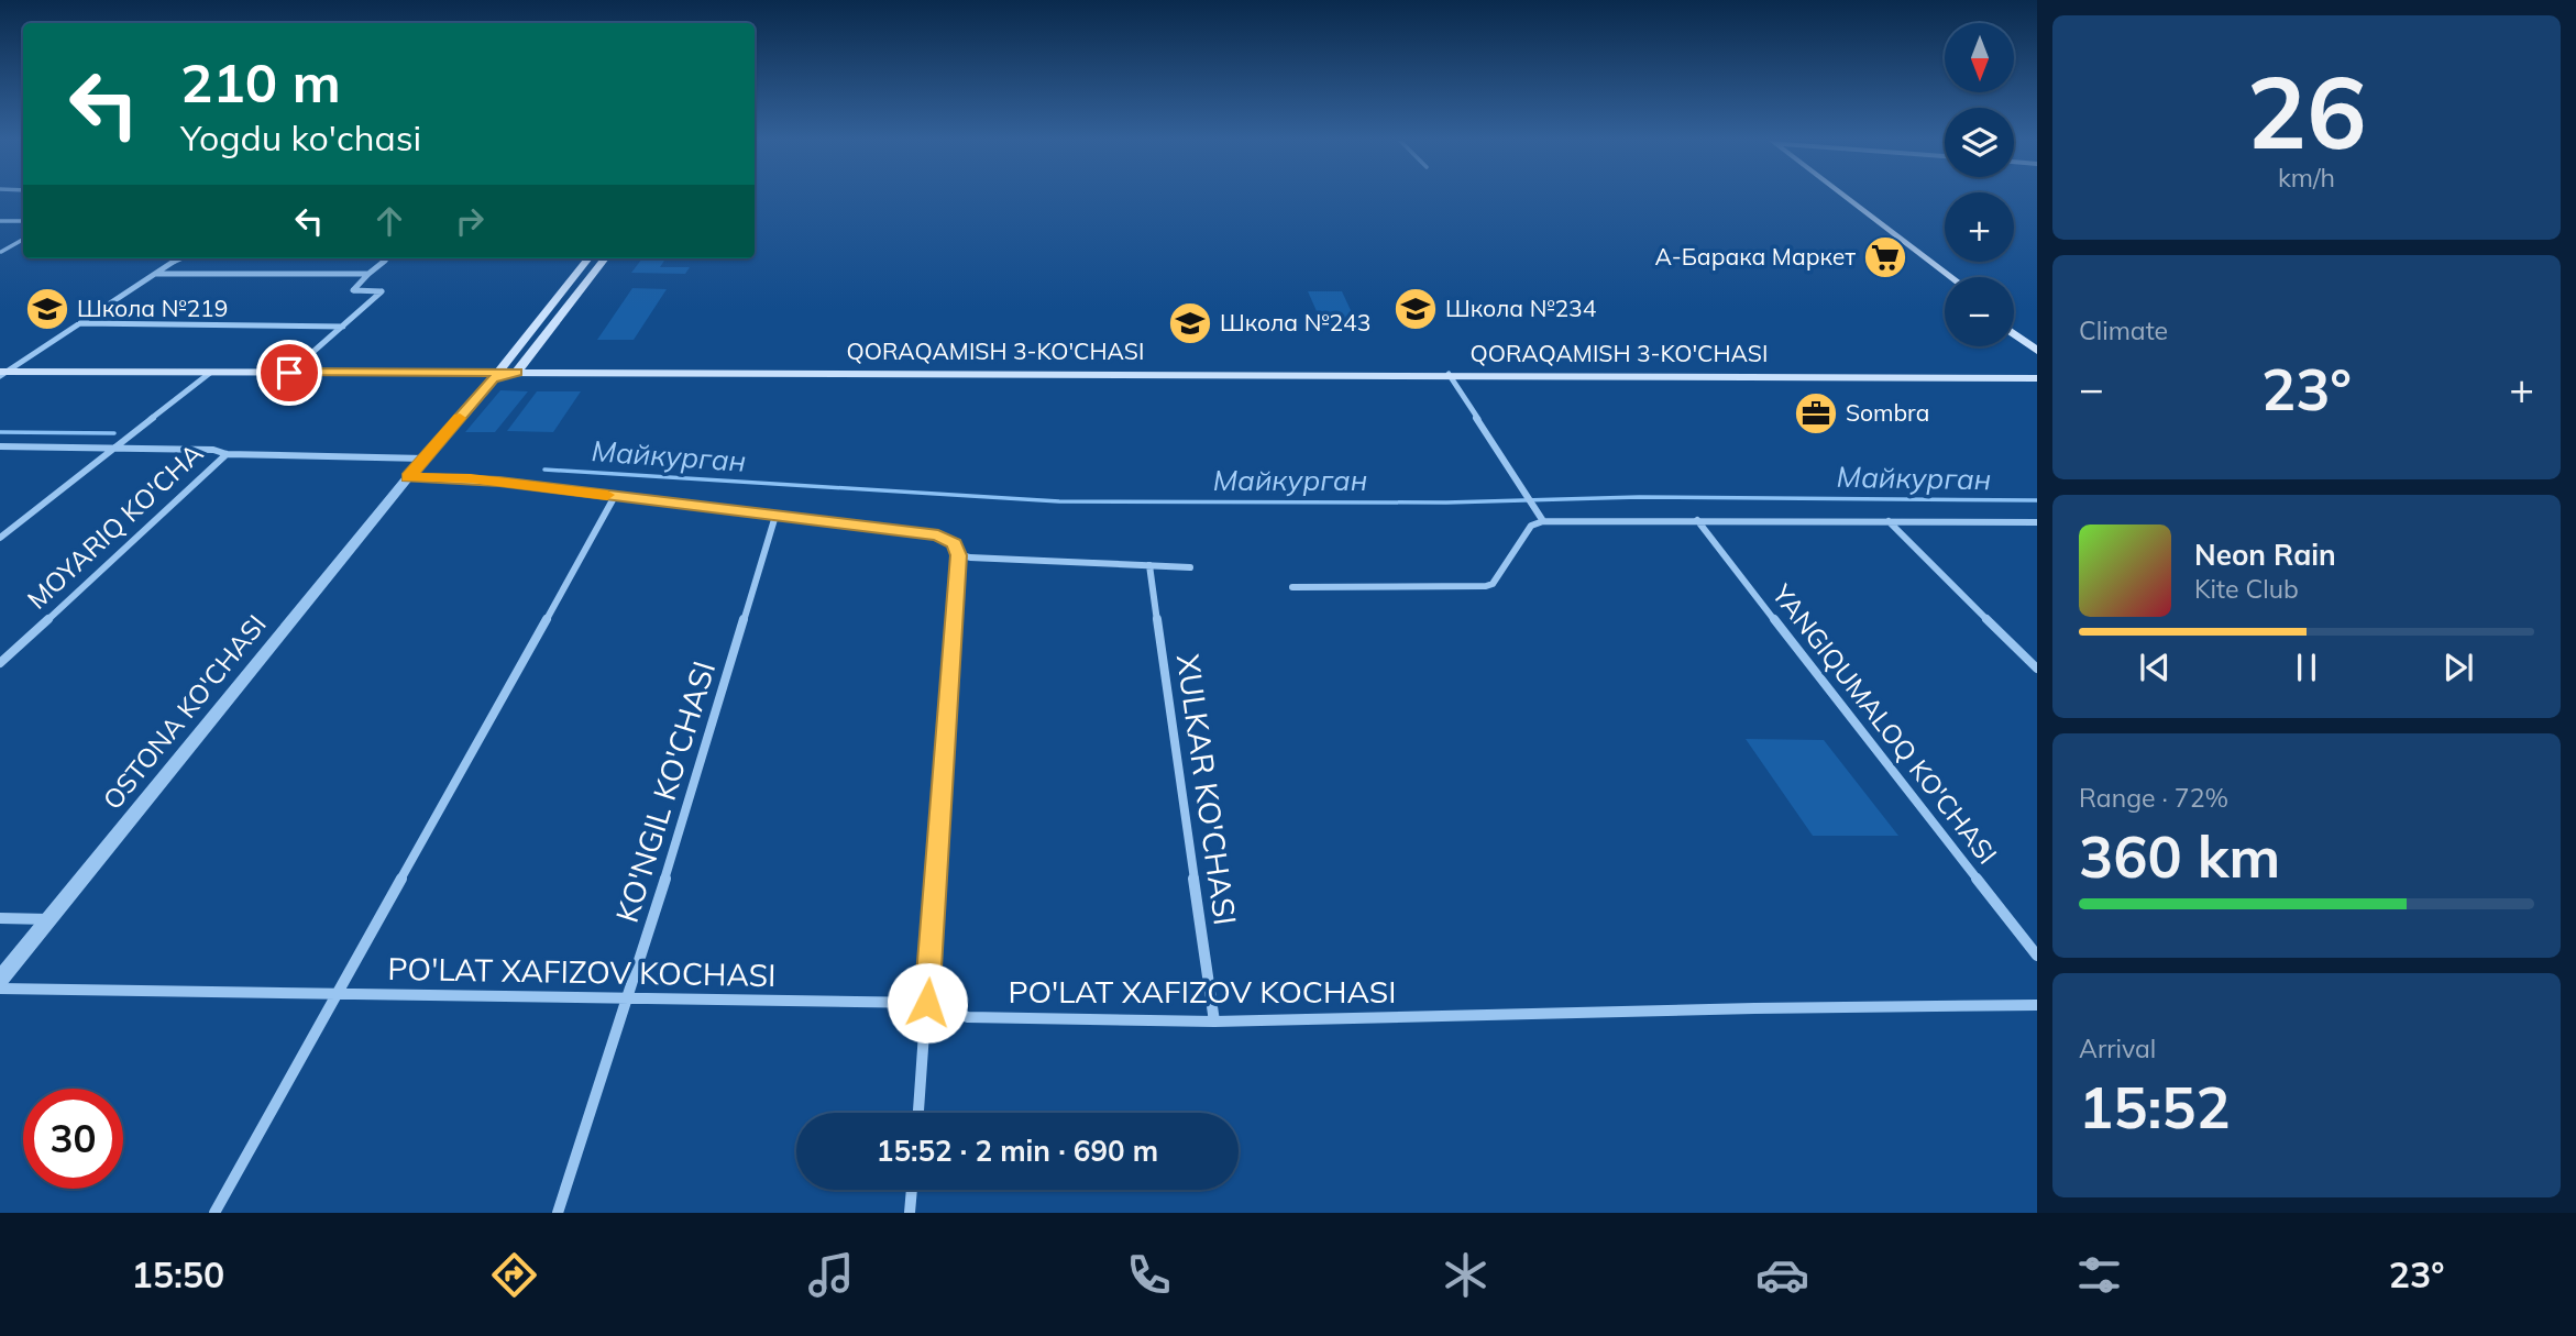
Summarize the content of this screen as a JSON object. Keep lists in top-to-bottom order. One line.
{"streets":{"main road":["QORAQAMISH 3-KO'CHASI"],"street":["MOYARIQ KO'CHA","OSTONA KO'CHASI","YANGIQUMALOQ KO'CHASI","XULKAR KO'CHASI","KO'NGIL KO'CHASI","PO'LAT XAFIZOV KOCHASI"]},"crossings":[["QORAQAMISH 3-KO'CHASI","OSTONA KO'CHASI"],["XULKAR KO'CHASI","PO'LAT XAFIZOV KOCHASI"],["KO'NGIL KO'CHASI","PO'LAT XAFIZOV KOCHASI"]],"water":["Майкурган"],"places":{"supermarket":["А-Барака Маркет"],"school or university":["Школа №219","Школа №234","Школа №243"],"office":["Sombra"]},"north":"bottom","page":{"tile":[["26","km/h"],"Climate",["Range · 72%","360 km"],["Arrival","15:52"]],"map_buttons":["+","−"],"turn":["210 m","Yogdu ko'chasi"],"heat":["−","23°","+"],"song":["Neon Rain","Kite Club"],"limit":"30","trip":"15:52 · 2 min · 690 m","tabs":["15:50","23°"]}}
